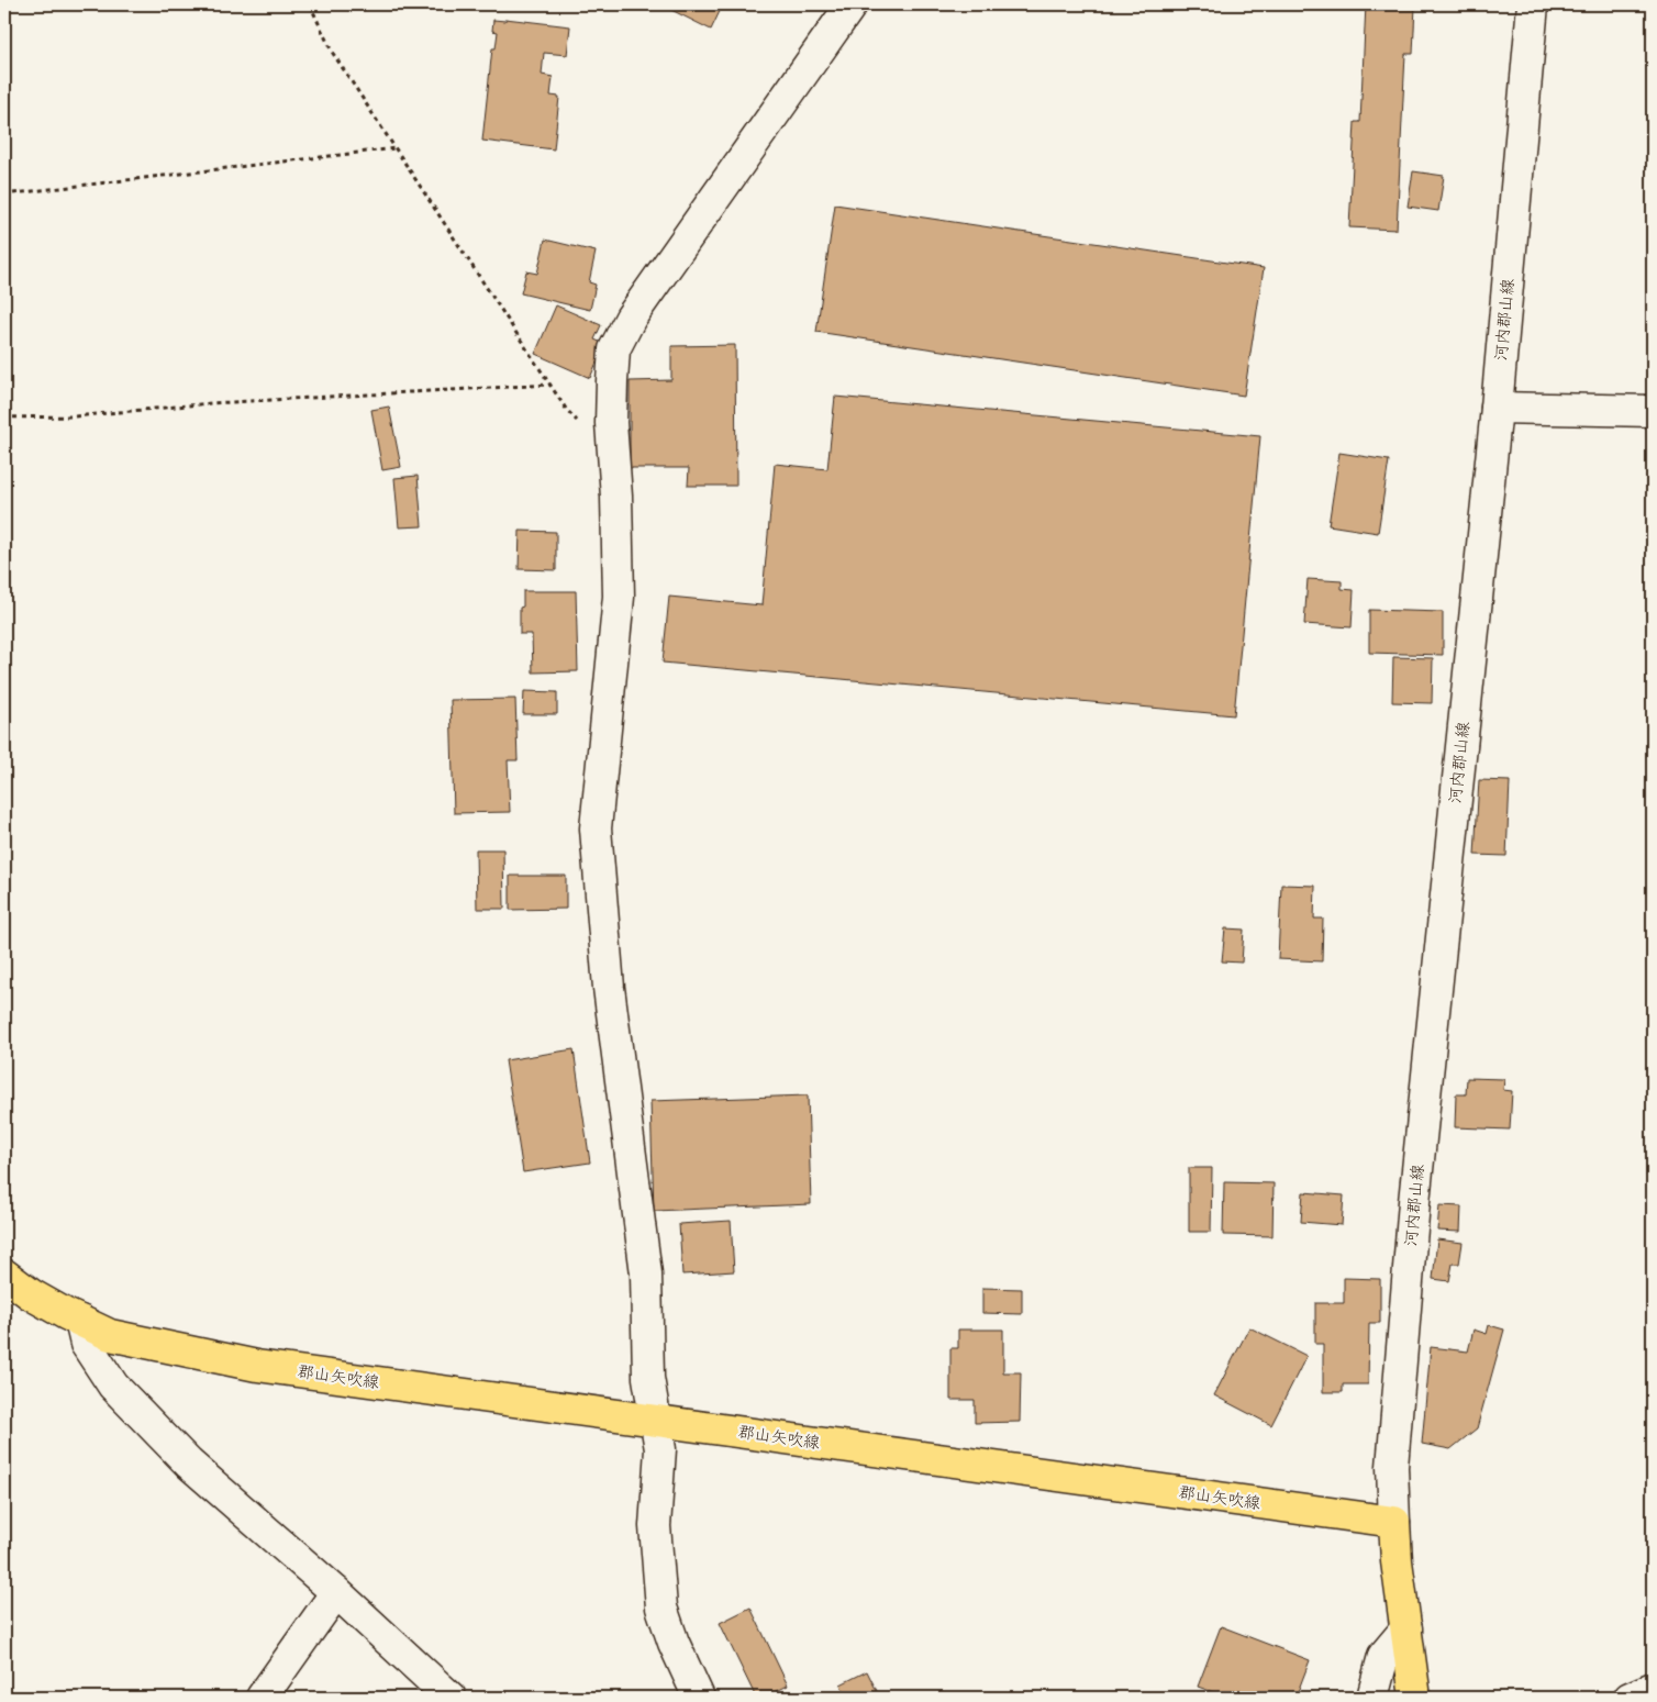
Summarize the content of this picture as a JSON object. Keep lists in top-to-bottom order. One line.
{"streets":{"main road":["郡山矢吹線"],"street":["河内郡山線"]},"crossings":[["河内郡山線","郡山矢吹線"]]}
